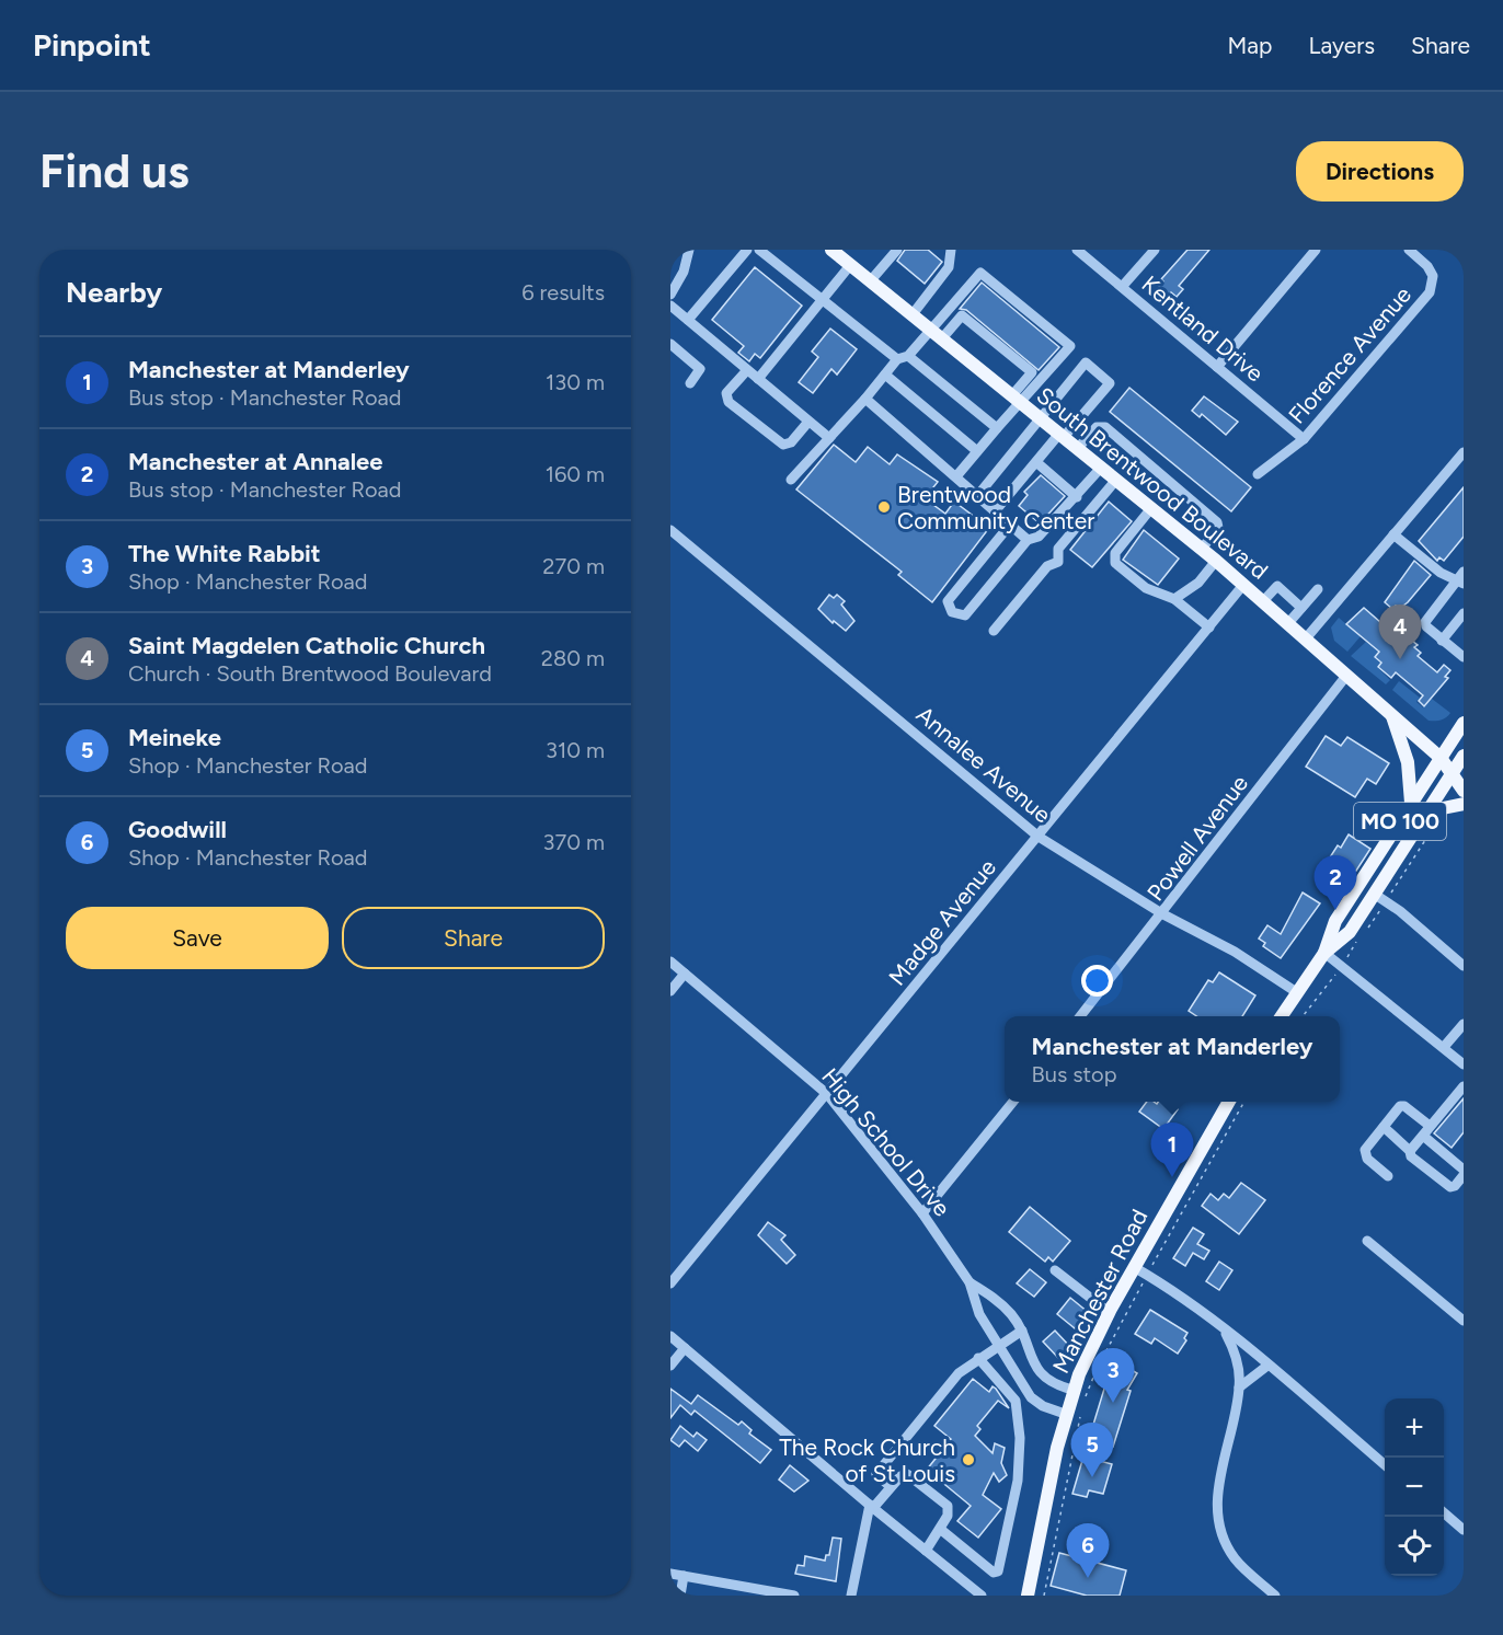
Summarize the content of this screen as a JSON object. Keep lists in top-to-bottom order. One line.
{"streets":{"main road":["South Brentwood Boulevard","MO 100","Manchester Road"],"street":["Kentland Drive","Florence Avenue","Annalee Avenue","Powell Avenue","Madge Avenue","High School Drive"]},"crossings":[["Kentland Drive","Florence Avenue"],["South Brentwood Boulevard","MO 100"],["South Brentwood Boulevard","Powell Avenue"],["South Brentwood Boulevard","Madge Avenue"],["Annalee Avenue","MO 100"],["Annalee Avenue","Powell Avenue"],["Annalee Avenue","Madge Avenue"],["Madge Avenue","High School Drive"],["High School Drive","Manchester Road"]],"places":["Brentwood Community Center","The Rock Church of St Louis"],"page":{"header":"Pinpoint","nav":["Map","Layers","Share"],"buttons":["Directions",["Save","Share"]],"title":"Find us","heading":["Nearby","6 results"],"list":[{"mark":"1","name":"Manchester at Manderley","note":"Bus stop · Manchester Road","value":"130 m"},{"mark":"2","name":"Manchester at Annalee","note":"Bus stop · Manchester Road","value":"160 m"},{"mark":"3","name":"The White Rabbit","note":"Shop · Manchester Road","value":"270 m"},{"mark":"4","name":"Saint Magdelen Catholic Church","note":"Church · South Brentwood Boulevard","value":"280 m"},{"mark":"5","name":"Meineke","note":"Shop · Manchester Road","value":"310 m"},{"mark":"6","name":"Goodwill","note":"Shop · Manchester Road","value":"370 m"}],"pins":["4","2","1","3","5","6"],"popup":["Manchester at Manderley","Bus stop"],"map_buttons":["+","−"]}}
